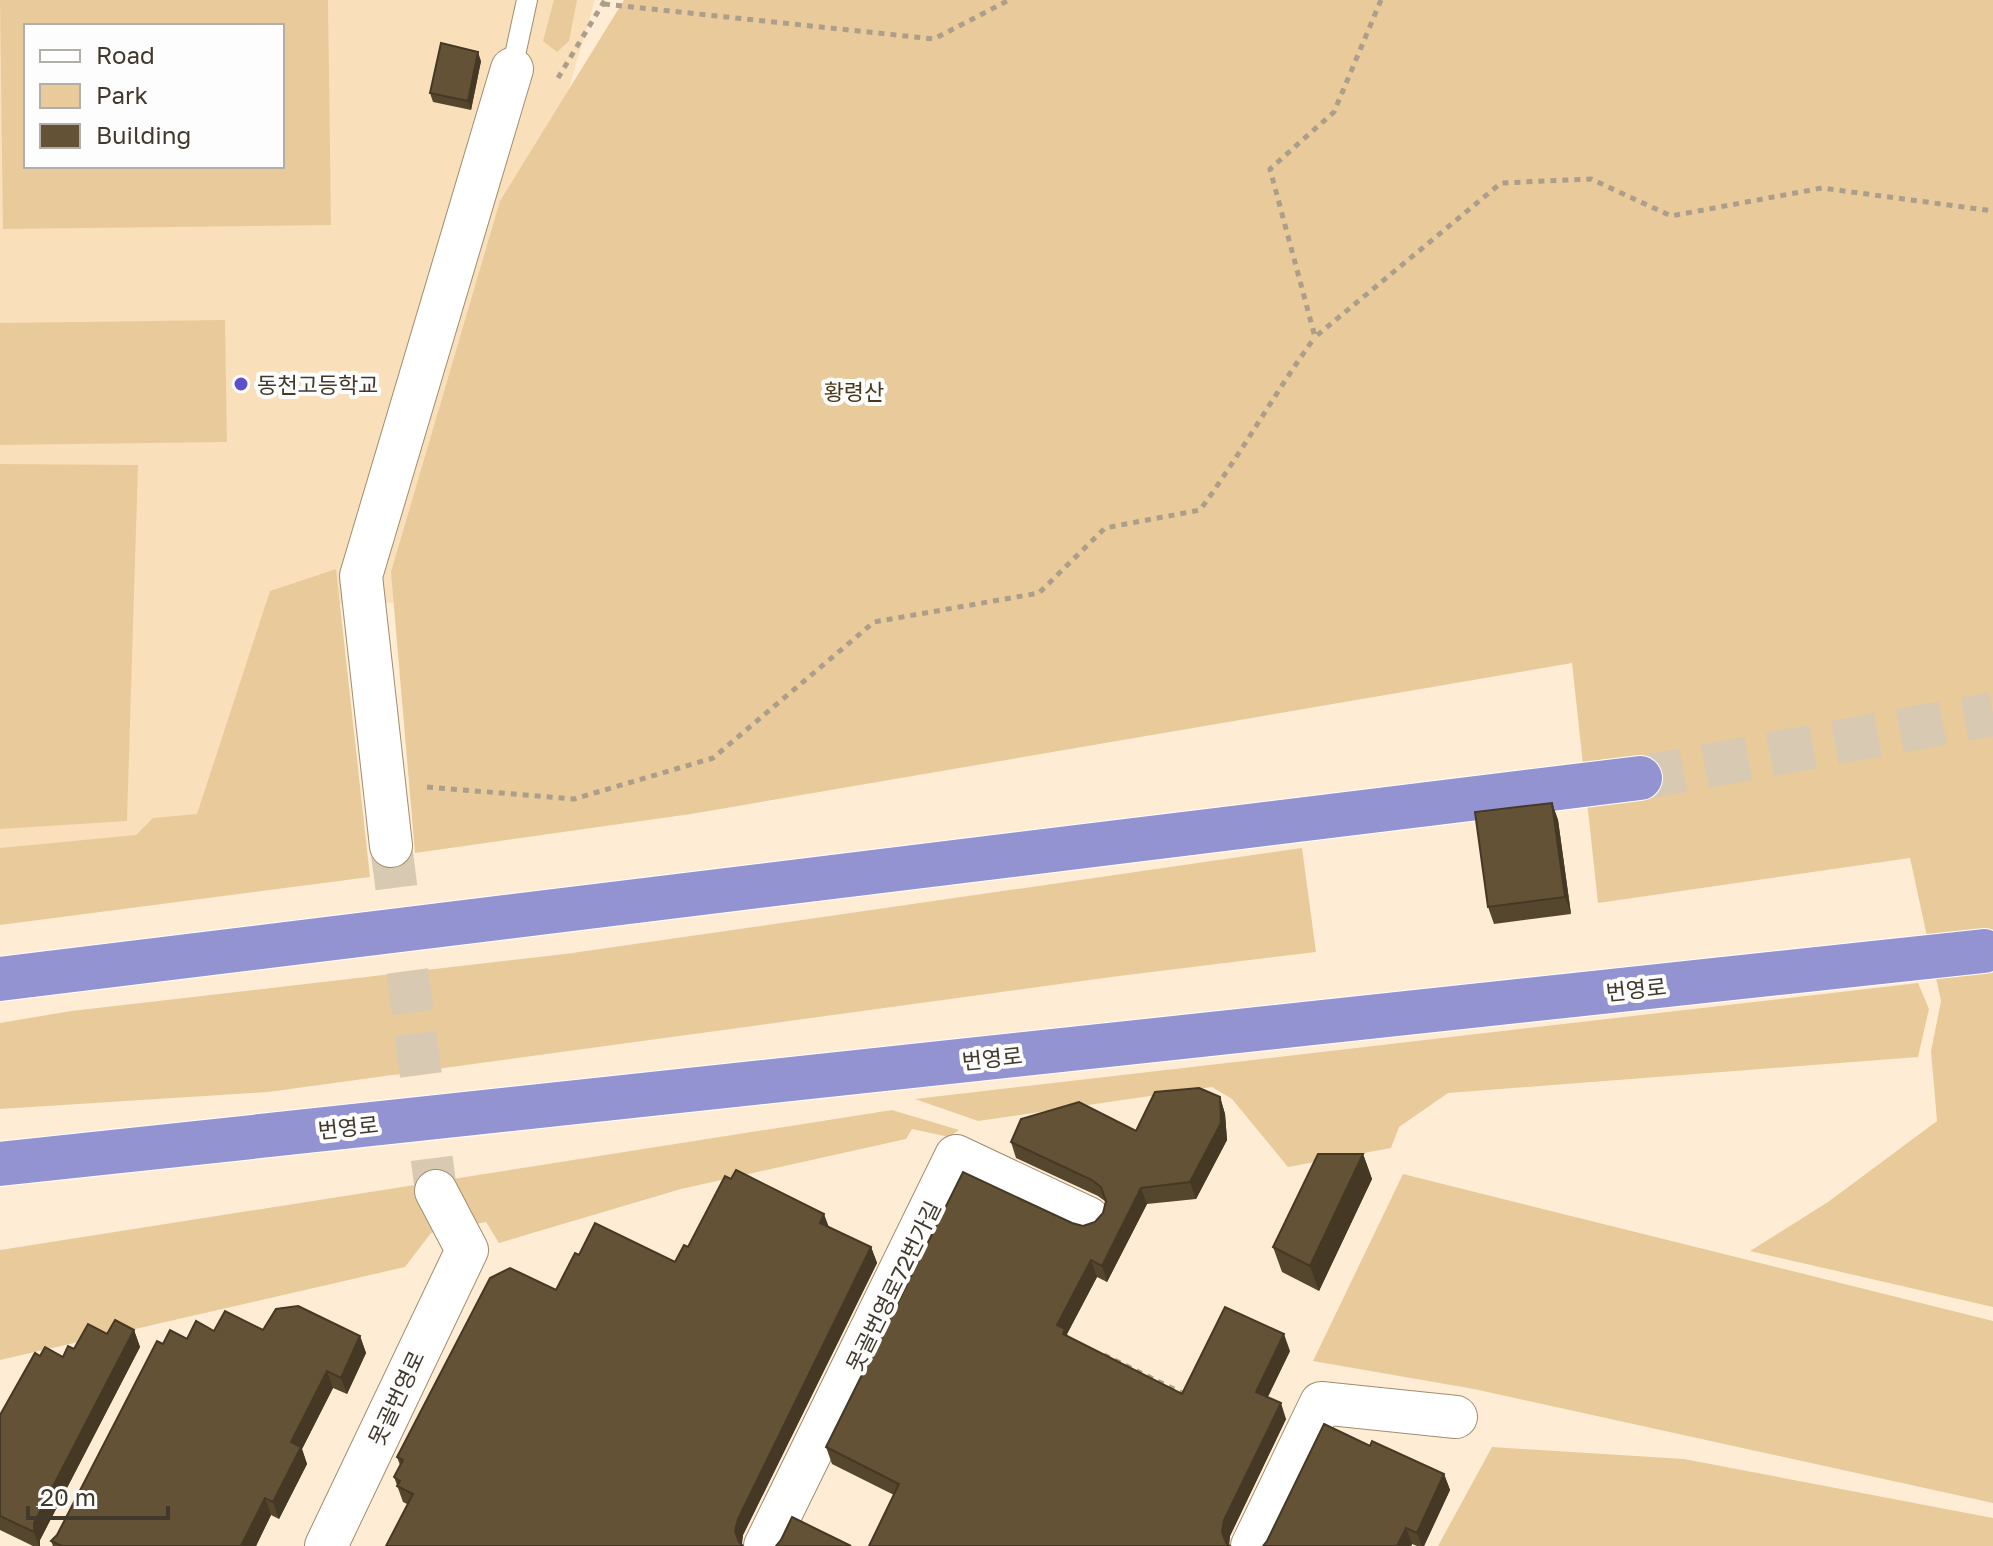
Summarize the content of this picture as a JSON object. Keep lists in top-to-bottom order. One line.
{"streets":{"highway":["번영로"],"street":["못골번영로72번가길","못골번영로"]},"parks":["황령산"],"places":["동천고등학교"],"legend":["Road","Park","Building"],"scale_bar":"20 m"}
